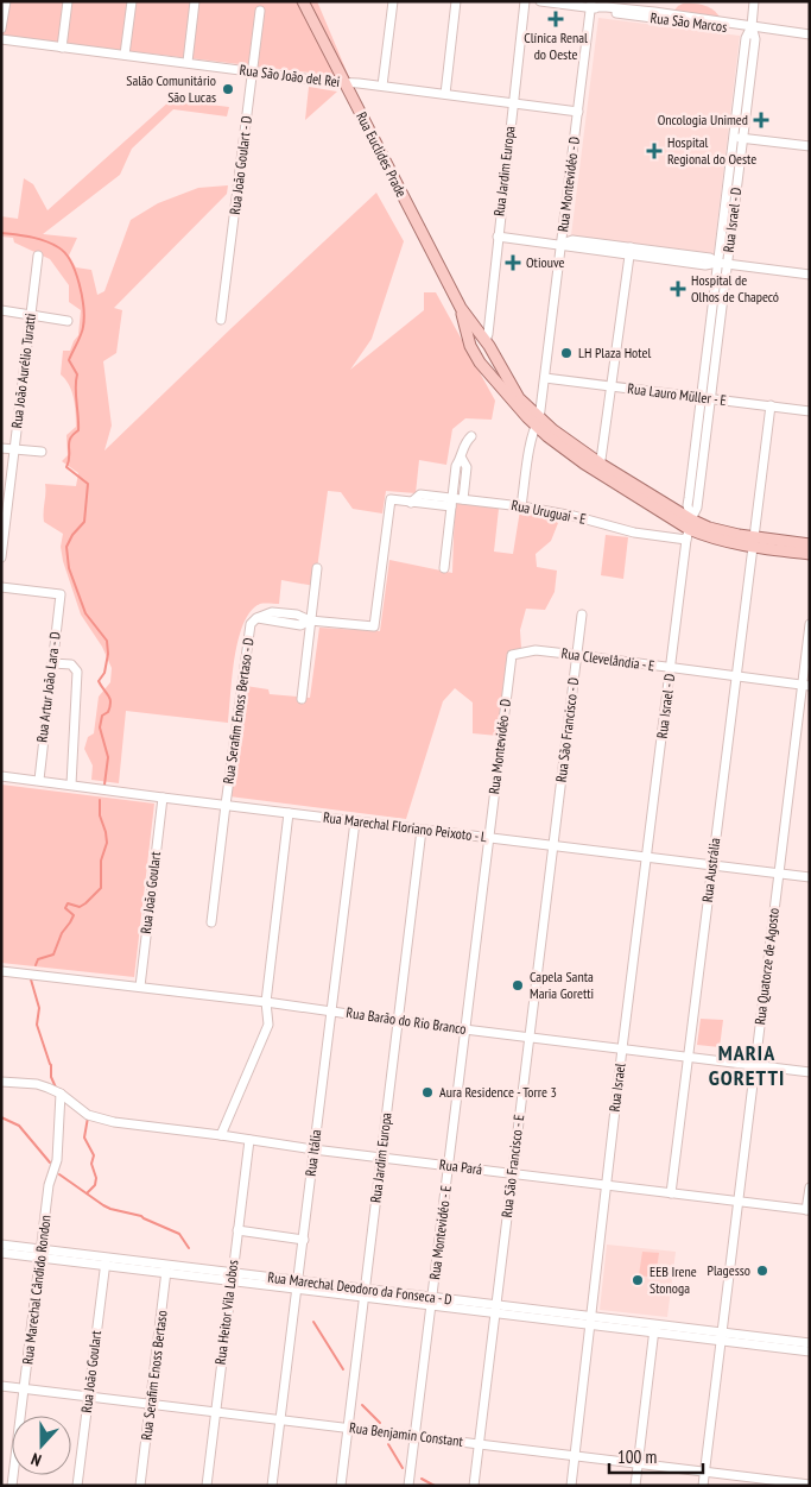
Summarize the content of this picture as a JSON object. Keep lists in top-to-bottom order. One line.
{"streets":{"main road":["Rua Euclides Prade","Rua Uruguai - E"],"street":["Rua São Marcos","Rua São João del Rei","Rua João Goulart - D","Rua Jardim Europa","Rua Montevidéo - D","Rua Israel - D","Rua João Aurélio Turatti","Rua Lauro Müller - E","Rua Clevelândia - E","Rua Artur João Lara - D","Rua Serafim Enoss Bertaso - D","Rua São Francisco - D","Rua Marechal Floriano Peixoto - L","Rua Austrália","Rua João Goulart","Rua Quatorze de Agosto","Rua Barão do Rio Branco","Rua Israel","Rua Itália","Rua São Francisco - E","Rua Pará","Rua Montevidéo - E","Rua Marechal Deodoro da Fonseca - D","Rua Marechal Cândido Rondon","Rua Heitor Vila Lobos","Rua Serafim Enoss Bertaso","Rua Benjamin Constant"]},"crossings":[["Rua São Marcos","Rua Montevidéo - D"],["Rua São Marcos","Rua Israel - D"],["Rua São João del Rei","Rua Euclides Prade"],["Rua São João del Rei","Rua João Goulart - D"],["Rua São João del Rei","Rua Jardim Europa"],["Rua São João del Rei","Rua Montevidéo - D"],["Rua Euclides Prade","Rua Jardim Europa"],["Rua Euclides Prade","Rua Montevidéo - D"],["Rua Euclides Prade","Rua Israel - D"],["Rua Euclides Prade","Rua Uruguai - E"],["Rua Jardim Europa","Rua Marechal Floriano Peixoto - L"],["Rua Jardim Europa","Rua Barão do Rio Branco"],["Rua Jardim Europa","Rua Pará"],["Rua Jardim Europa","Rua Marechal Deodoro da Fonseca - D"],["Rua Jardim Europa","Rua Benjamin Constant"],["Rua Montevidéo - D","Rua Lauro Müller - E"],["Rua Montevidéo - D","Rua Uruguai - E"],["Rua Montevidéo - D","Rua Clevelândia - E"],["Rua Montevidéo - D","Rua Marechal Floriano Peixoto - L"],["Rua Montevidéo - D","Rua Montevidéo - E"],["Rua Israel - D","Rua Lauro Müller - E"],["Rua Israel - D","Rua Uruguai - E"],["Rua Israel - D","Rua Clevelândia - E"],["Rua Israel - D","Rua Marechal Floriano Peixoto - L"],["Rua Israel - D","Rua Israel"],["Rua Lauro Müller - E","Rua Austrália"],["Rua Uruguai - E","Rua Serafim Enoss Bertaso - D"],["Rua Uruguai - E","Rua Austrália"],["Rua Clevelândia - E","Rua São Francisco - D"],["Rua Clevelândia - E","Rua Austrália"],["Rua Clevelândia - E","Rua Quatorze de Agosto"],["Rua Artur João Lara - D","Rua Marechal Floriano Peixoto - L"],["Rua Serafim Enoss Bertaso - D","Rua Marechal Floriano Peixoto - L"],["Rua São Francisco - D","Rua Marechal Floriano Peixoto - L"],["Rua São Francisco - D","Rua São Francisco - E"],["Rua Marechal Floriano Peixoto - L","Rua Austrália"],["Rua Marechal Floriano Peixoto - L","Rua João Goulart"],["Rua Marechal Floriano Peixoto - L","Rua Quatorze de Agosto"],["Rua Marechal Floriano Peixoto - L","Rua Israel"],["Rua Marechal Floriano Peixoto - L","Rua Itália"],["Rua Marechal Floriano Peixoto - L","Rua São Francisco - E"],["Rua Marechal Floriano Peixoto - L","Rua Montevidéo - E"],["Rua Austrália","Rua Barão do Rio Branco"],["Rua Austrália","Rua Pará"],["Rua João Goulart","Rua Barão do Rio Branco"],["Rua João Goulart","Rua Marechal Deodoro da Fonseca - D"],["Rua João Goulart","Rua Benjamin Constant"],["Rua Quatorze de Agosto","Rua Barão do Rio Branco"],["Rua Quatorze de Agosto","Rua Pará"],["Rua Quatorze de Agosto","Rua Marechal Deodoro da Fonseca - D"],["Rua Quatorze de Agosto","Rua Benjamin Constant"],["Rua Barão do Rio Branco","Rua Israel"],["Rua Barão do Rio Branco","Rua Itália"],["Rua Barão do Rio Branco","Rua São Francisco - E"],["Rua Barão do Rio Branco","Rua Montevidéo - E"],["Rua Israel","Rua Pará"],["Rua Israel","Rua Marechal Deodoro da Fonseca - D"],["Rua Israel","Rua Benjamin Constant"],["Rua Itália","Rua Pará"],["Rua Itália","Rua Marechal Deodoro da Fonseca - D"],["Rua Itália","Rua Benjamin Constant"],["Rua São Francisco - E","Rua Pará"],["Rua São Francisco - E","Rua Marechal Deodoro da Fonseca - D"],["Rua São Francisco - E","Rua Benjamin Constant"],["Rua Pará","Rua Montevidéo - E"],["Rua Pará","Rua Marechal Cândido Rondon"],["Rua Pará","Rua Heitor Vila Lobos"],["Rua Montevidéo - E","Rua Marechal Deodoro da Fonseca - D"],["Rua Montevidéo - E","Rua Benjamin Constant"],["Rua Marechal Deodoro da Fonseca - D","Rua Marechal Cândido Rondon"],["Rua Marechal Deodoro da Fonseca - D","Rua Heitor Vila Lobos"],["Rua Marechal Deodoro da Fonseca - D","Rua Serafim Enoss Bertaso"],["Rua Marechal Cândido Rondon","Rua Benjamin Constant"],["Rua Heitor Vila Lobos","Rua Benjamin Constant"],["Rua Serafim Enoss Bertaso","Rua Benjamin Constant"]],"districts":["MARIA GORETTI"],"places":{"health":["Clínica Renal do Oeste","Oncologia Unimed","Hospital Regional do Oeste","Otiouve","Hospital de Olhos de Chapecó"],"other":["Salão Comunitário São Lucas","LH Plaza Hotel","Capela Santa Maria Goretti","Aura Residence - Torre 3","Plagesso","EEB Irene Stonoga"]},"scale_bar":"100 m","north":"bottom"}
